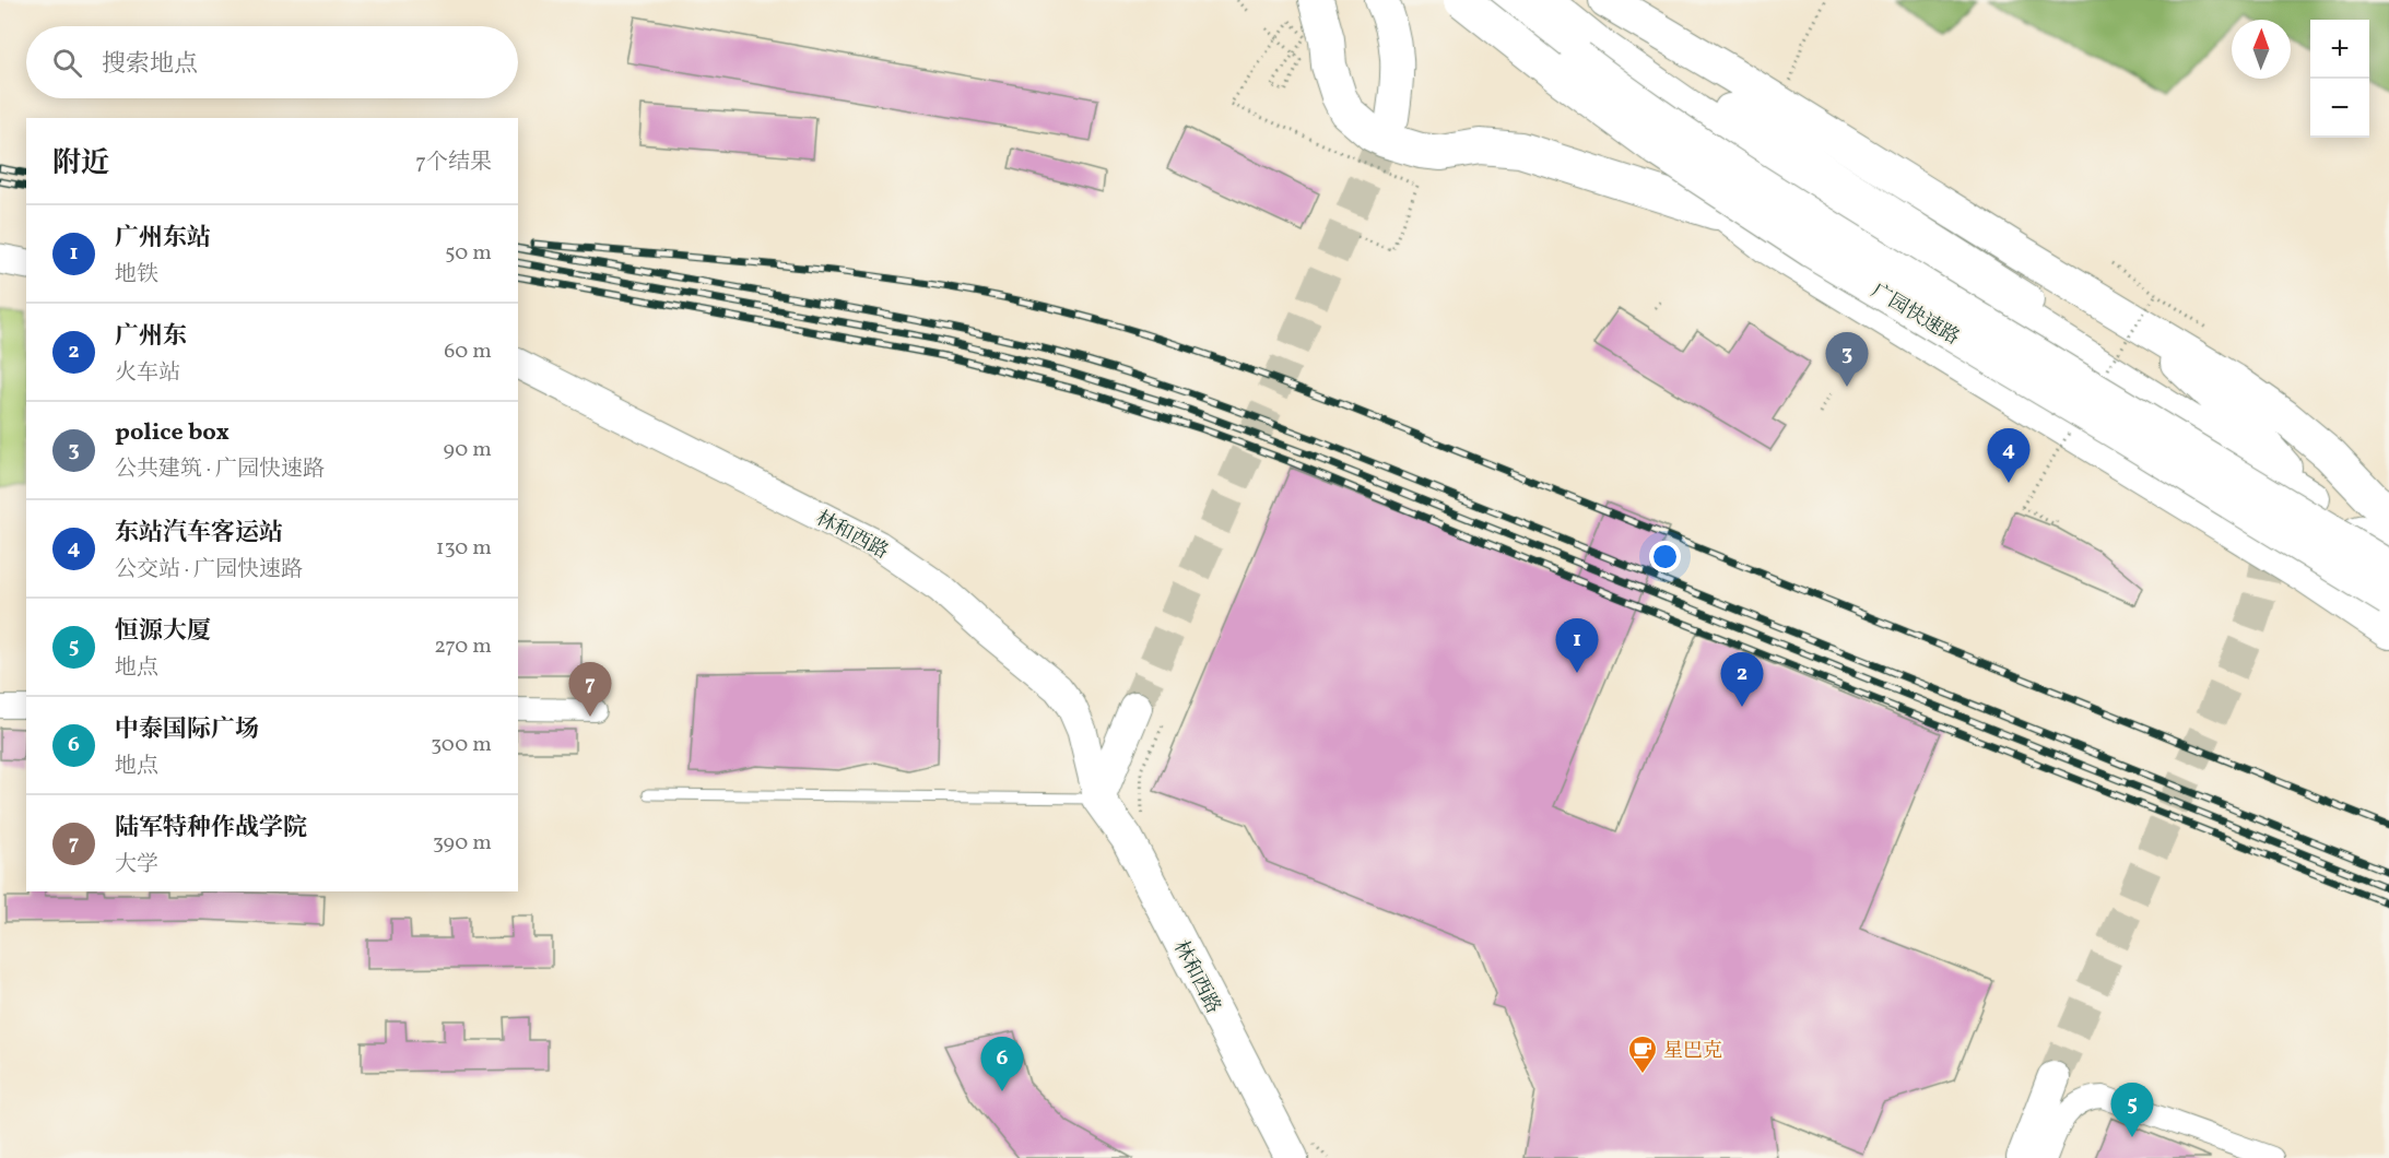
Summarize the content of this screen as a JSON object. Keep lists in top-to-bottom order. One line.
{"streets":{"highway":["广园快速路"],"main road":["林和西路"]},"places":{"cafe":["星巴克"]},"north":"top","page":{"map_buttons":["+","−"],"search":"搜索地点","heading":["附近","7个结果"],"list":[{"mark":"1","name":"广州东站","note":"地铁","value":"50 m"},{"mark":"2","name":"广州东","note":"火车站","value":"60 m"},{"mark":"3","name":"police box","note":"公共建筑 · 广园快速路","value":"90 m"},{"mark":"4","name":"东站汽车客运站","note":"公交站 · 广园快速路","value":"130 m"},{"mark":"5","name":"恒源大厦","note":"地点","value":"270 m"},{"mark":"6","name":"中泰国际广场","note":"地点","value":"300 m"},{"mark":"7","name":"陆军特种作战学院","note":"大学","value":"390 m"}],"pins":["3","4","1","2","7","6","5"]}}
